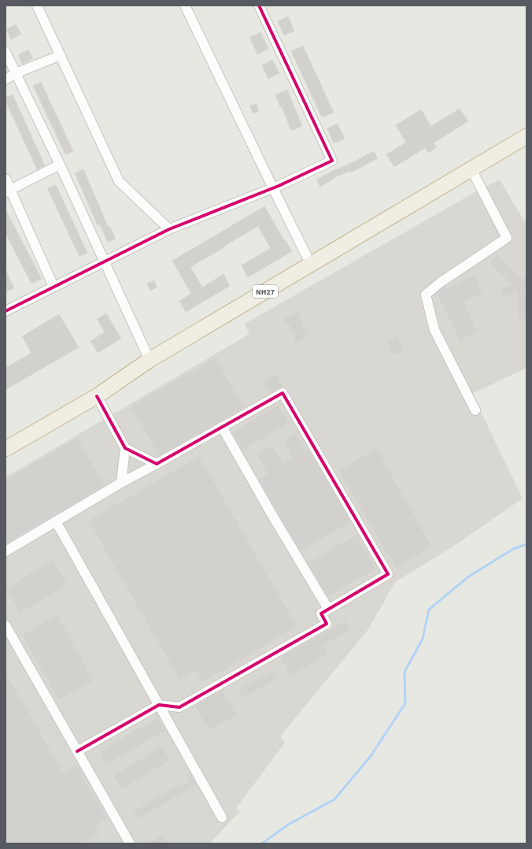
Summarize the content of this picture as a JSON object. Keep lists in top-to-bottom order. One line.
{"streets":{"highway":["NH27"]}}
